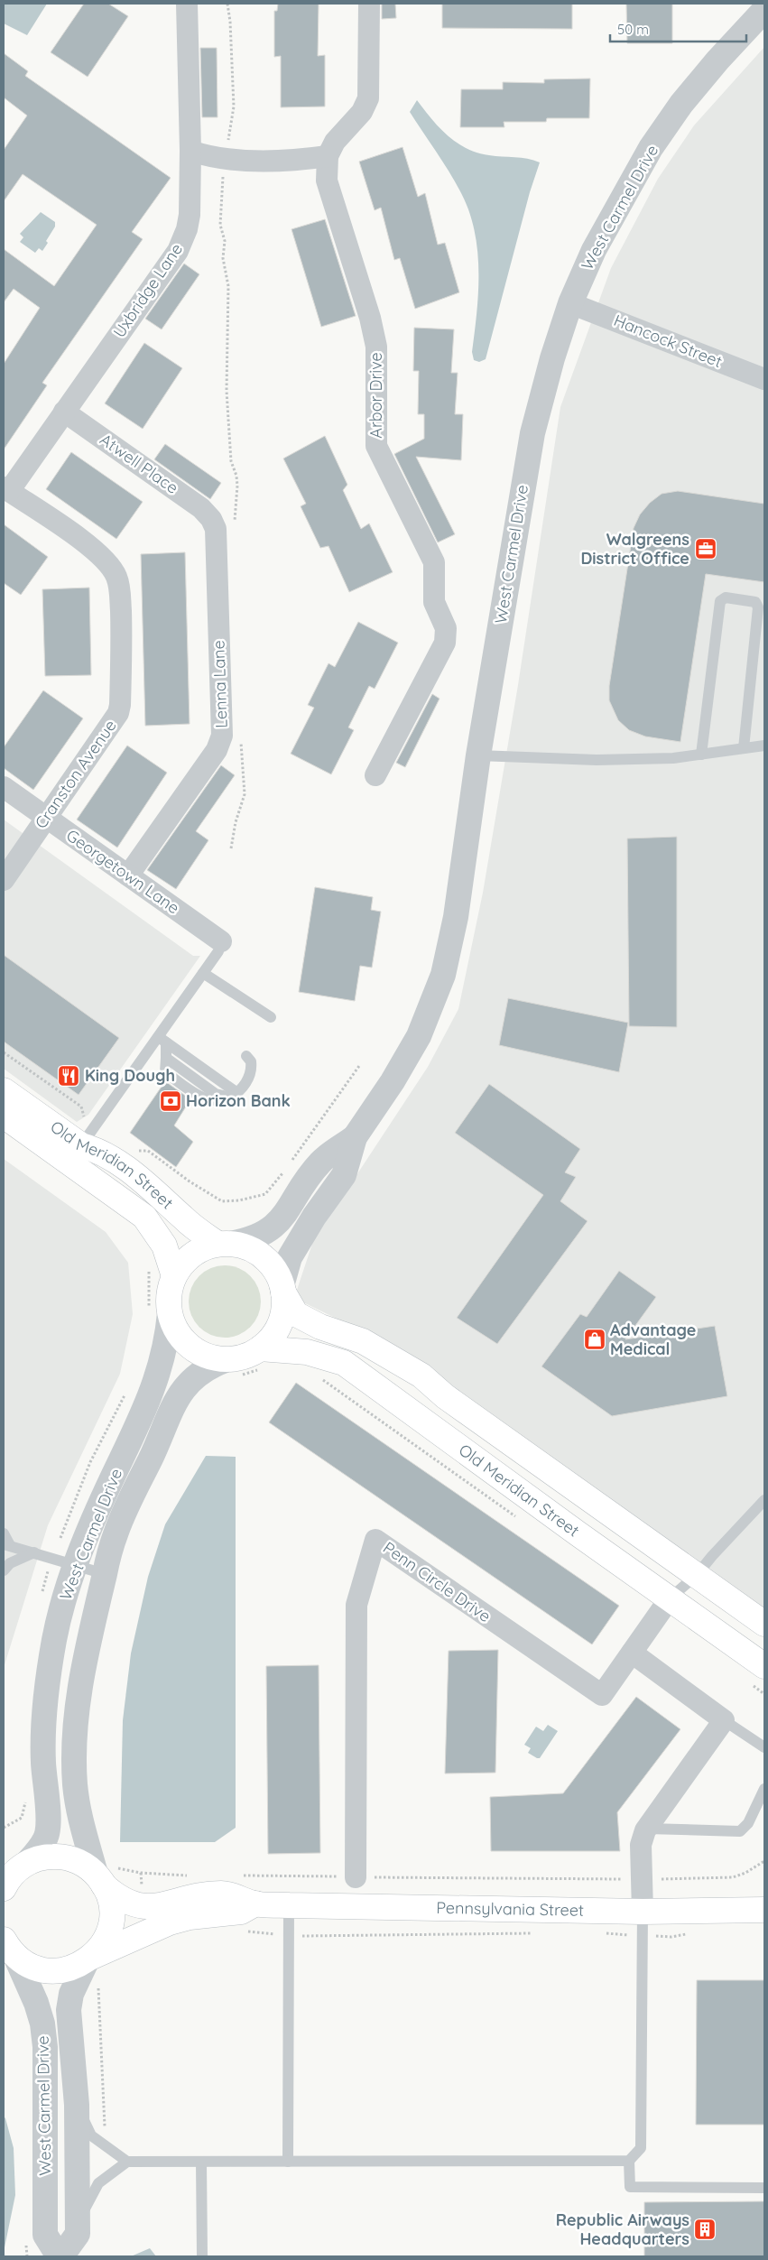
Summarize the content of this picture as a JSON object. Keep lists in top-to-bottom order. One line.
{"streets":{"main road":["Old Meridian Street","Pennsylvania Street"],"street":["West Carmel Drive","Uxbridge Lane","Hancock Street","Arbor Drive","Atwell Place","Lenna Lane","Cranston Avenue","Georgetown Lane","Penn Circle Drive"]},"crossings":[["West Carmel Drive","Hancock Street"],["West Carmel Drive","Old Meridian Street"],["West Carmel Drive","Pennsylvania Street"],["Uxbridge Lane","Atwell Place"],["Uxbridge Lane","Cranston Avenue"],["Atwell Place","Lenna Lane"],["Lenna Lane","Georgetown Lane"],["Cranston Avenue","Georgetown Lane"],["Old Meridian Street","Penn Circle Drive"],["Penn Circle Drive","Pennsylvania Street"]],"places":{"office":["Walgreens District Office"],"restaurant":["King Dough"],"bank":["Horizon Bank"],"shop":["Advantage Medical"],"building":["Republic Airways Headquarters"]},"scale_bar":"50 m"}
